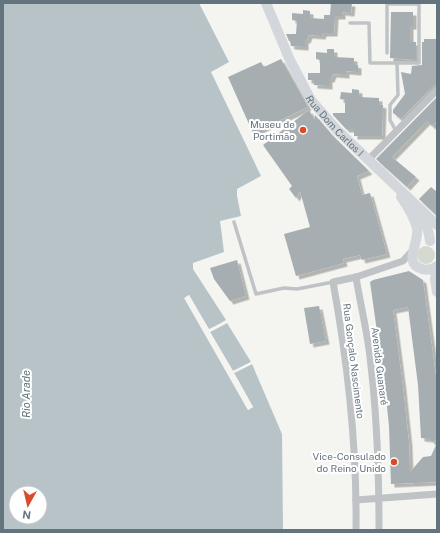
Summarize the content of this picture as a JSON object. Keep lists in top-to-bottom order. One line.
{"streets":{"street":["Rua Dom Carlos I","Rua Gonçalo Nascimento","Avenida Guanaré"]},"water":["Rio Arade"],"places":["Museu de Portimão","Vice-Consulado do Reino Unido"],"north":"bottom"}
